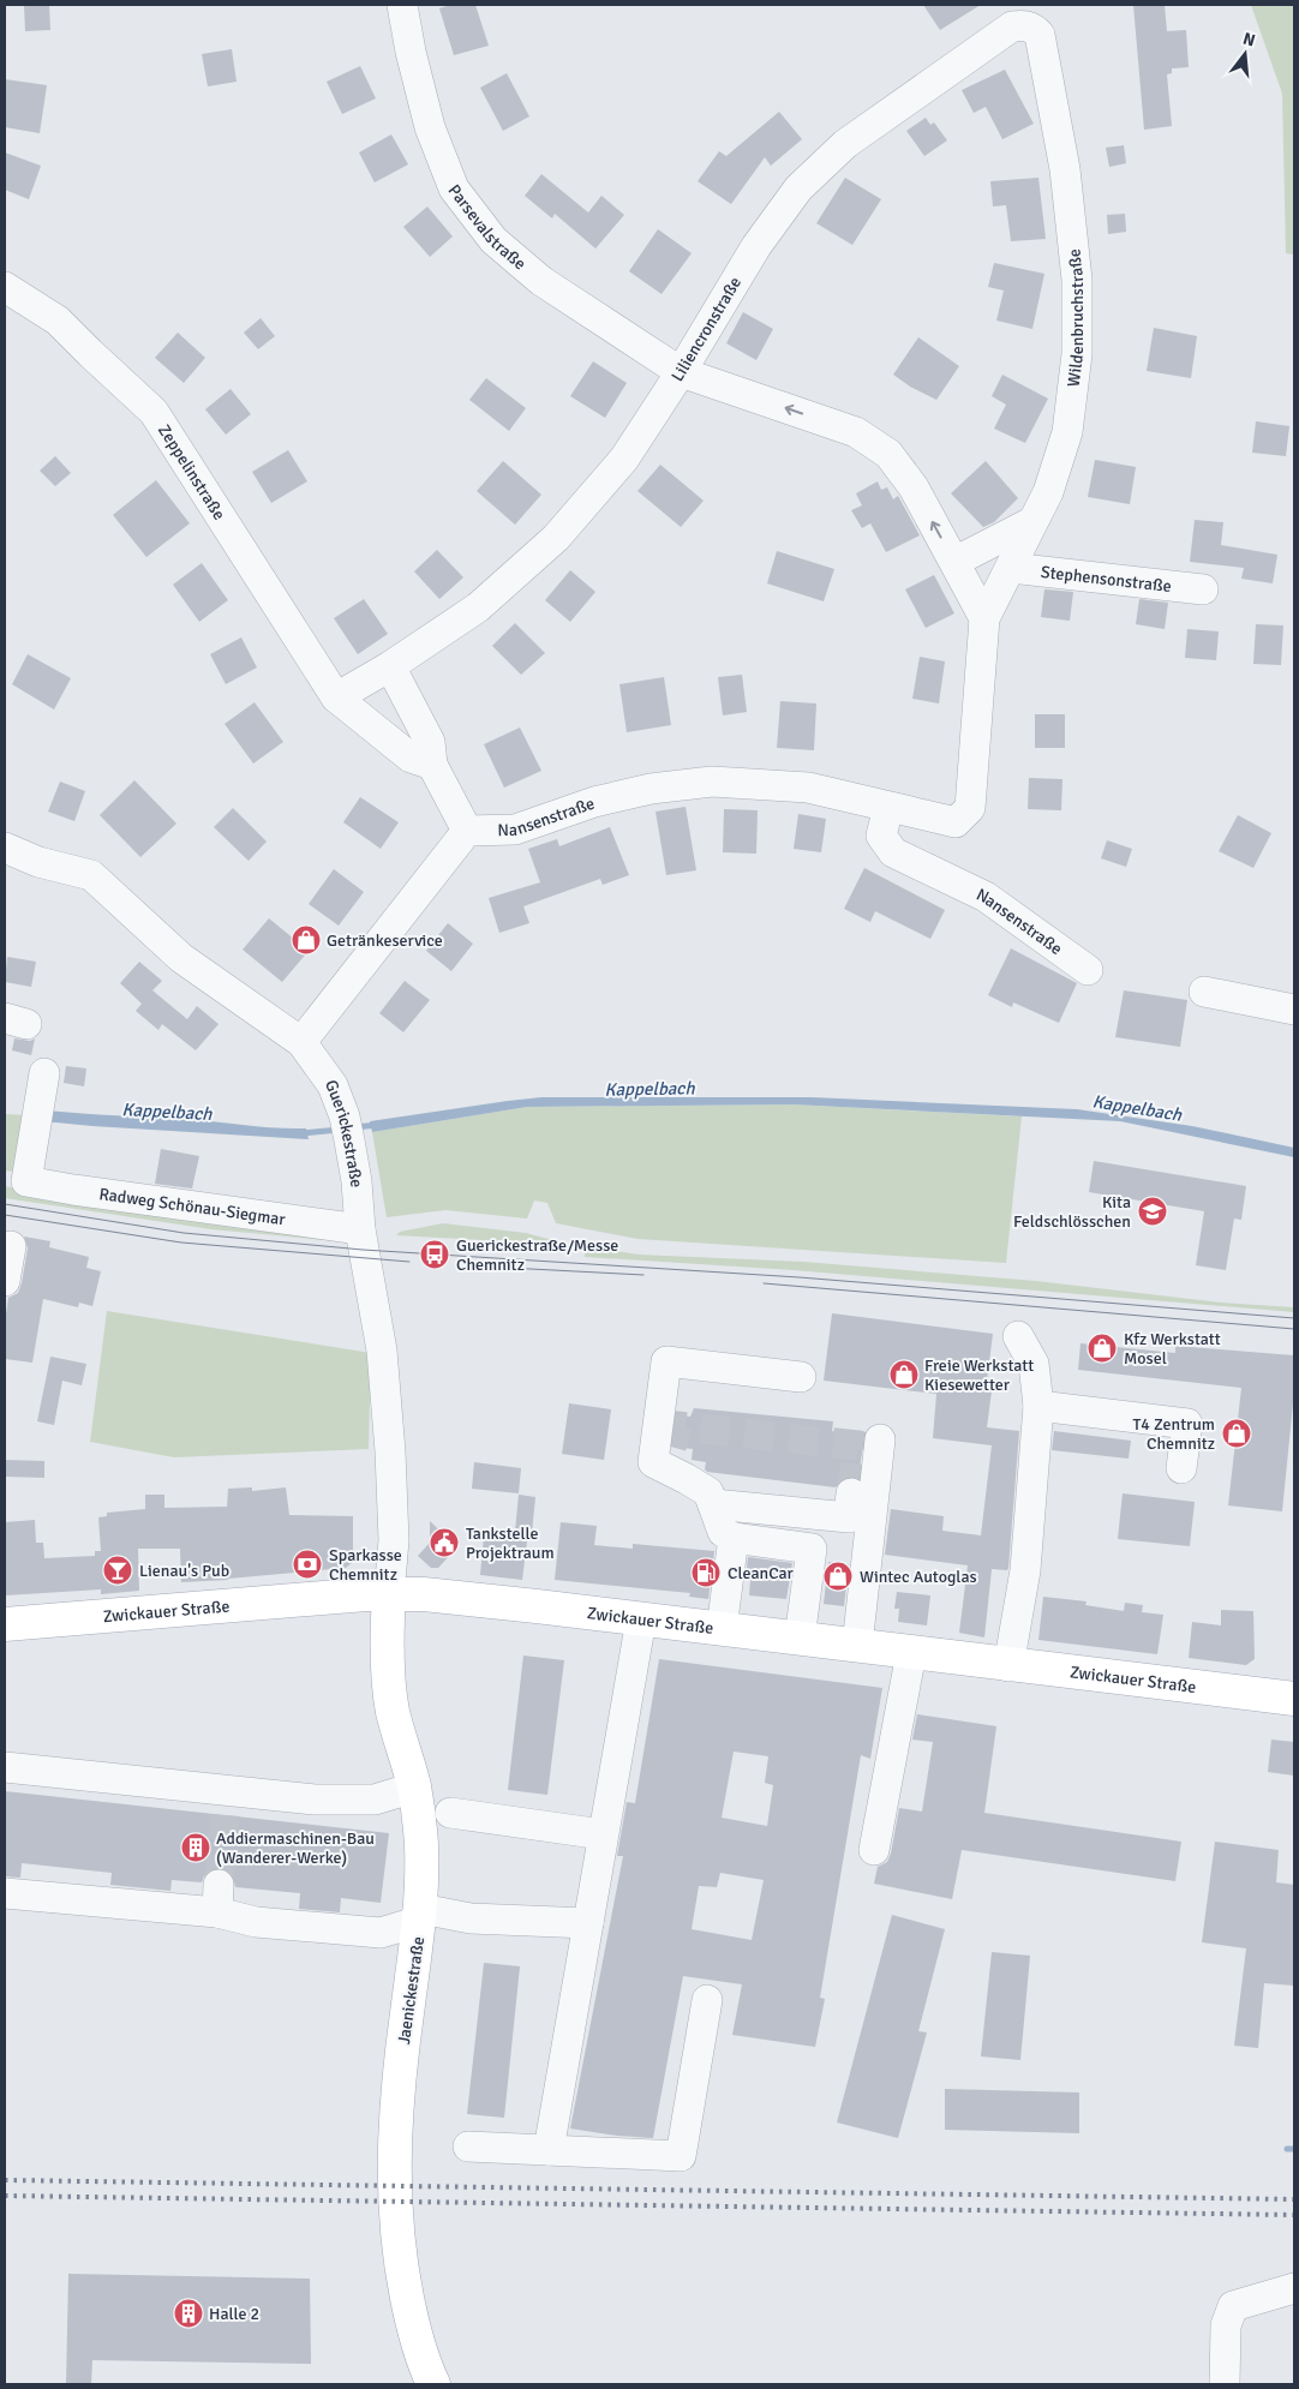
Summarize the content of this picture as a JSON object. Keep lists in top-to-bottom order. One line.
{"streets":{"main road":["Zwickauer Straße","Jaenickestraße"],"street":["Parsevalstraße","Wildenbruchstraße","Liliencronstraße","Zeppelinstraße","Stephensonstraße","Nansenstraße","Guerickestraße","Radweg Schönau-Siegmar"]},"crossings":[["Parsevalstraße","Liliencronstraße"],["Wildenbruchstraße","Liliencronstraße"],["Wildenbruchstraße","Stephensonstraße"],["Wildenbruchstraße","Nansenstraße"],["Guerickestraße","Radweg Schönau-Siegmar"],["Guerickestraße","Zwickauer Straße"],["Guerickestraße","Jaenickestraße"],["Zwickauer Straße","Jaenickestraße"]],"water":["Kappelbach"],"places":{"shop":["Getränkeservice","Kfz Werkstatt Mosel","Freie Werkstatt Kiesewetter","T4 Zentrum Chemnitz","Wintec Autoglas"],"school or university":["Kita Feldschlösschen"],"bus stop":["Guerickestraße/Messe Chemnitz"],"public building":["Tankstelle Projektraum"],"bank":["Sparkasse Chemnitz"],"bar":["Lienau's Pub"],"fuel station":["CleanCar"],"building":["Addiermaschinen-Bau (Wanderer-Werke)","Halle 2"]},"north":"top"}
